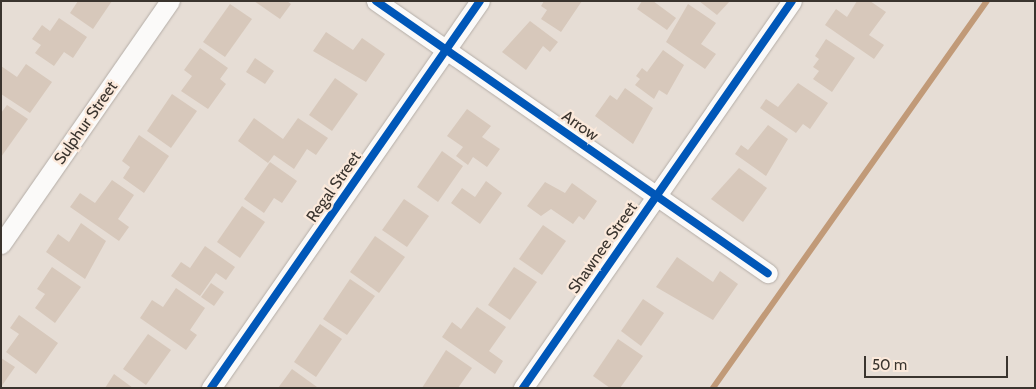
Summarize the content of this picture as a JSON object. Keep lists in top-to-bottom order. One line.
{"streets":{"street":["Sulphur Street","Arrow","Regal Street","Shawnee Street"]},"crossings":[["Arrow","Regal Street"],["Arrow","Shawnee Street"]],"scale_bar":"50 m"}
